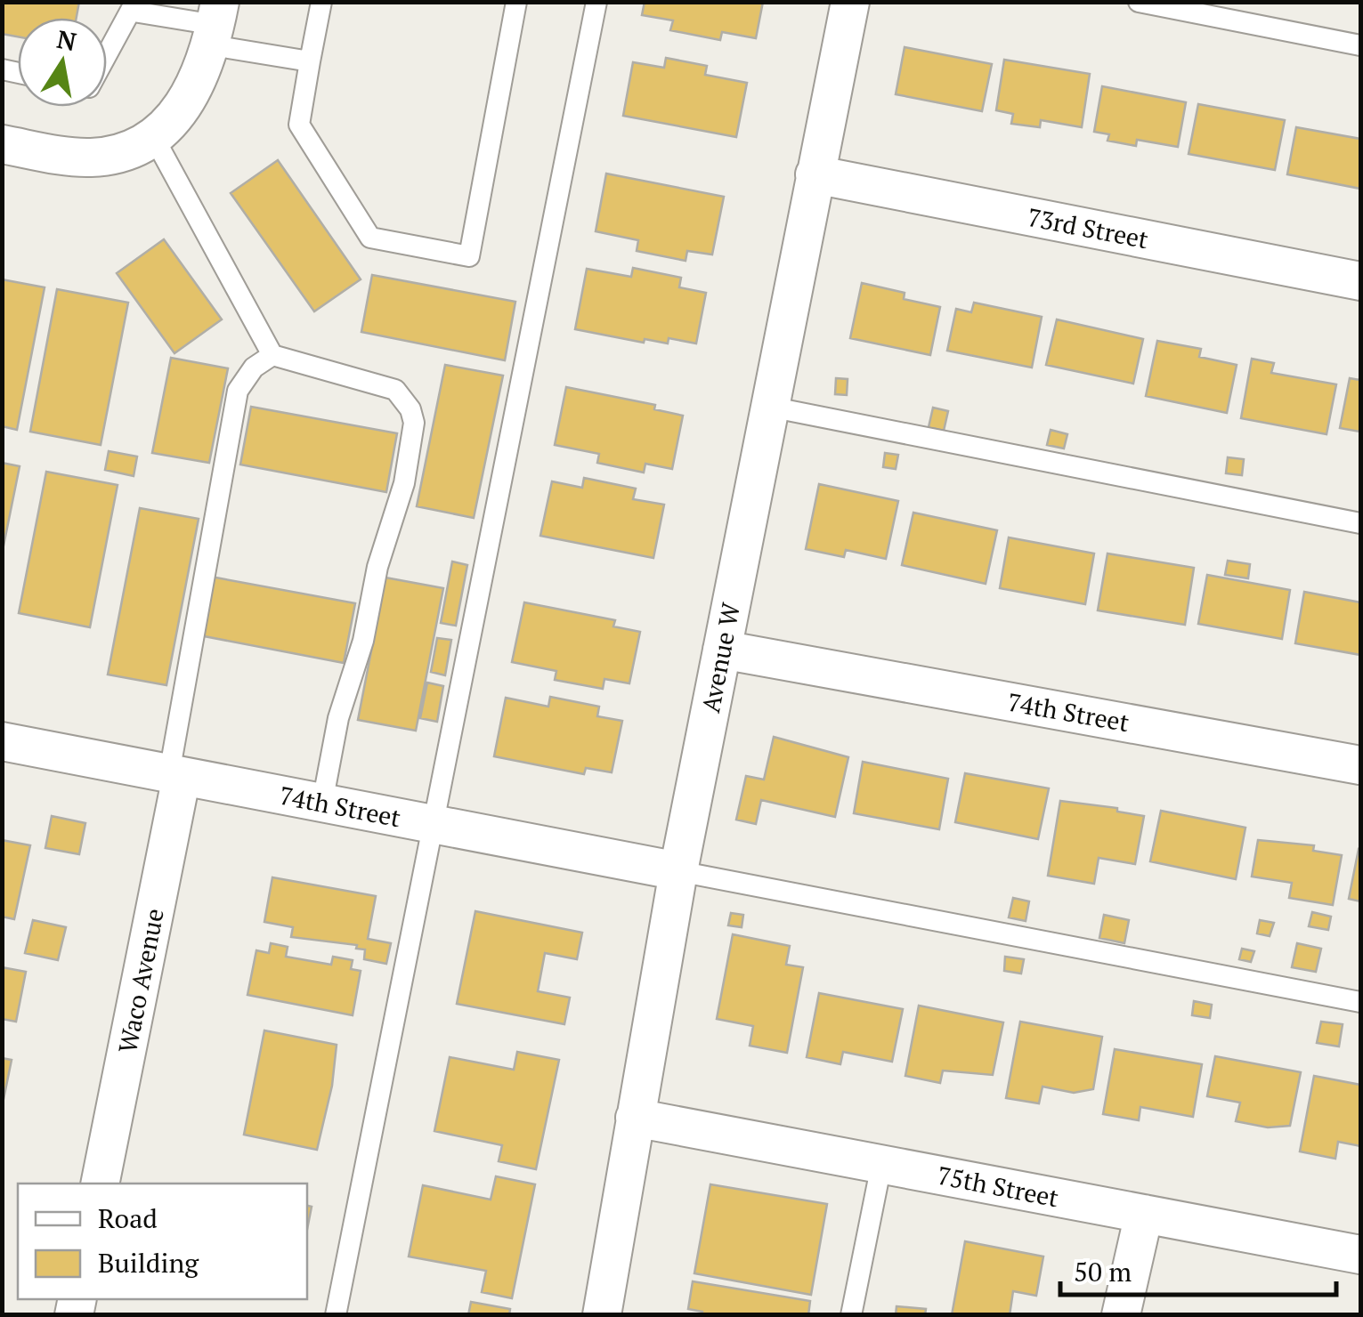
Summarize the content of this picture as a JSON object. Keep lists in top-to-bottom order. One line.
{"streets":{"street":["73rd Street","Avenue W","74th Street","Waco Avenue","75th Street"]},"crossings":[["73rd Street","Avenue W"],["Avenue W","74th Street"],["Avenue W","75th Street"],["74th Street","Waco Avenue"]],"legend":["Road","Building"],"scale_bar":"50 m","north":"top"}
